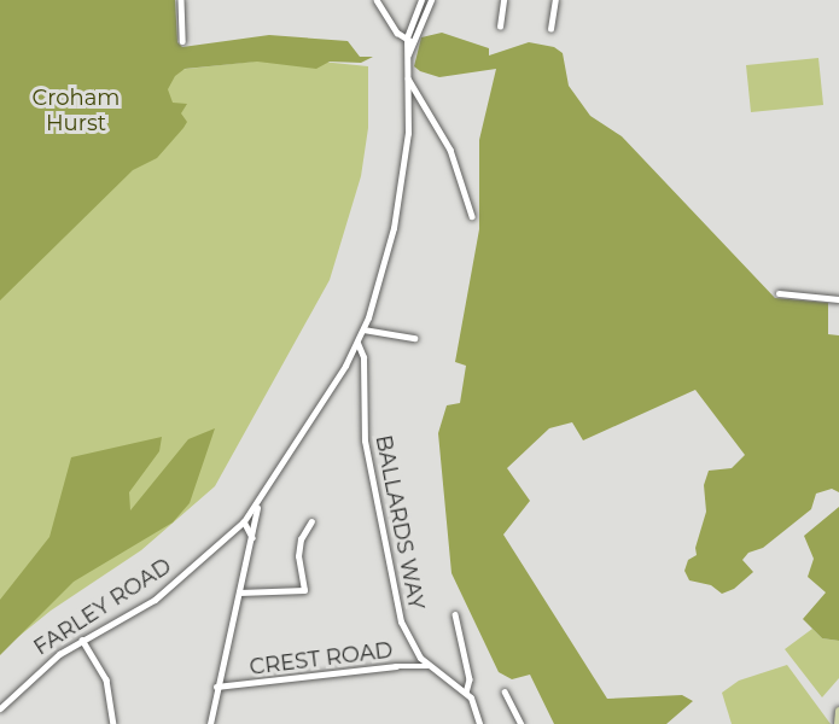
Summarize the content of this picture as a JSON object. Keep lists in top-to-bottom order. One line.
{"streets":{"street":["BALLARDS WAY","FARLEY ROAD","CREST ROAD"]},"crossings":[["BALLARDS WAY","FARLEY ROAD"],["BALLARDS WAY","CREST ROAD"]],"parks":["Croham Hurst"]}
